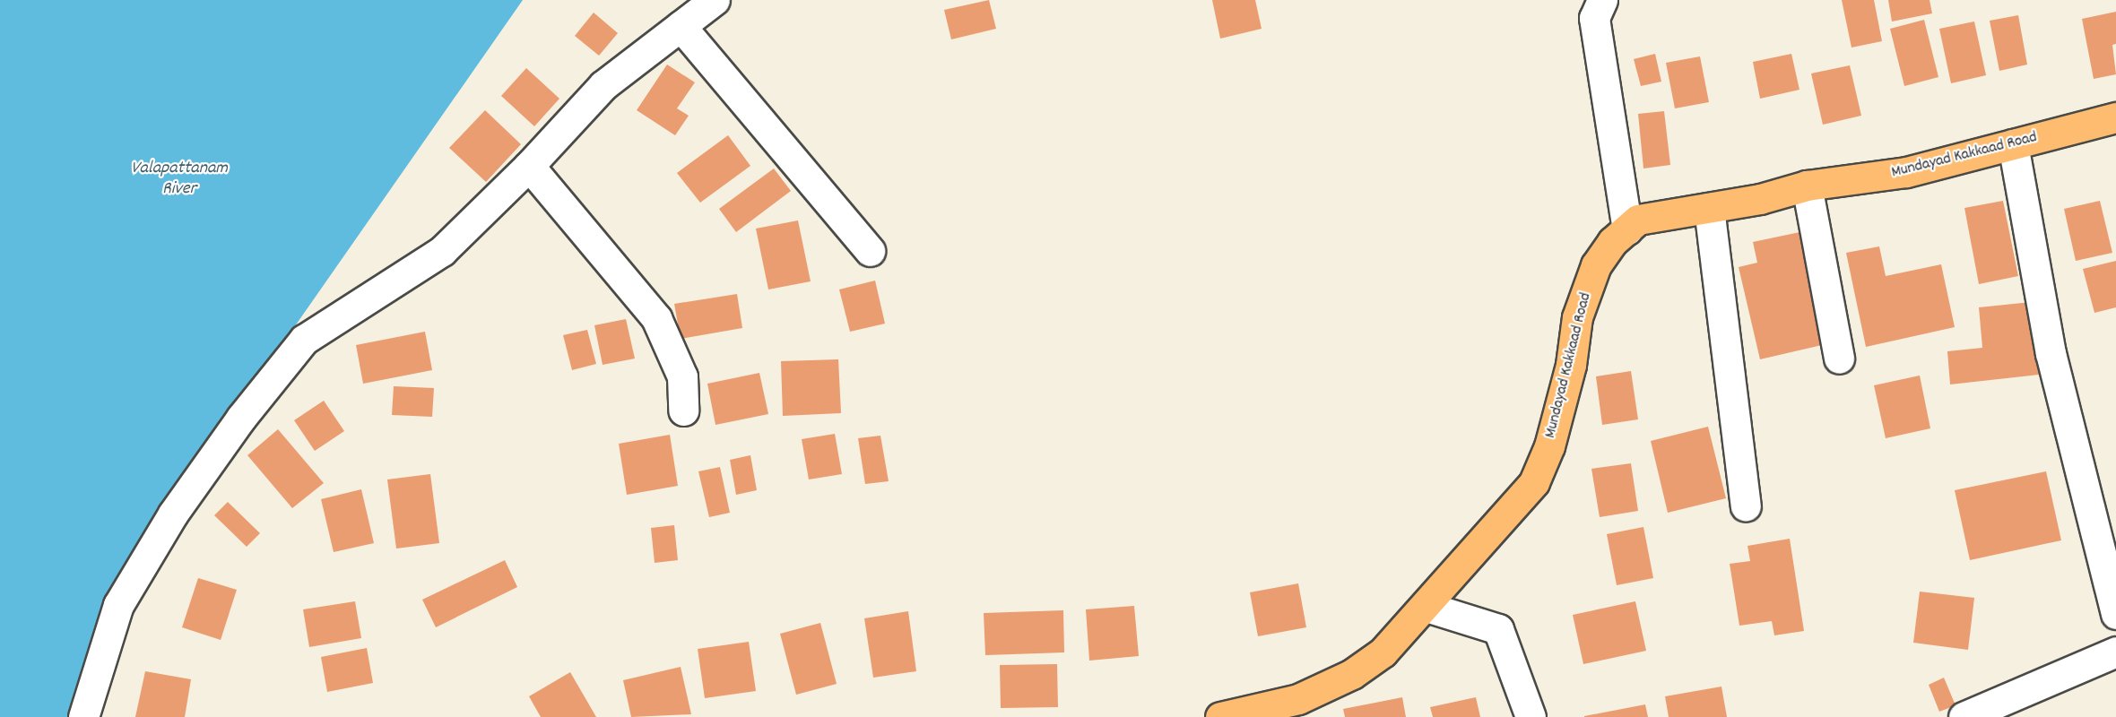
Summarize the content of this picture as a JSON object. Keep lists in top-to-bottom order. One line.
{"streets":{"main road":["Mundayad Kakkaad Road"]},"water":["Valapattanam River"]}
